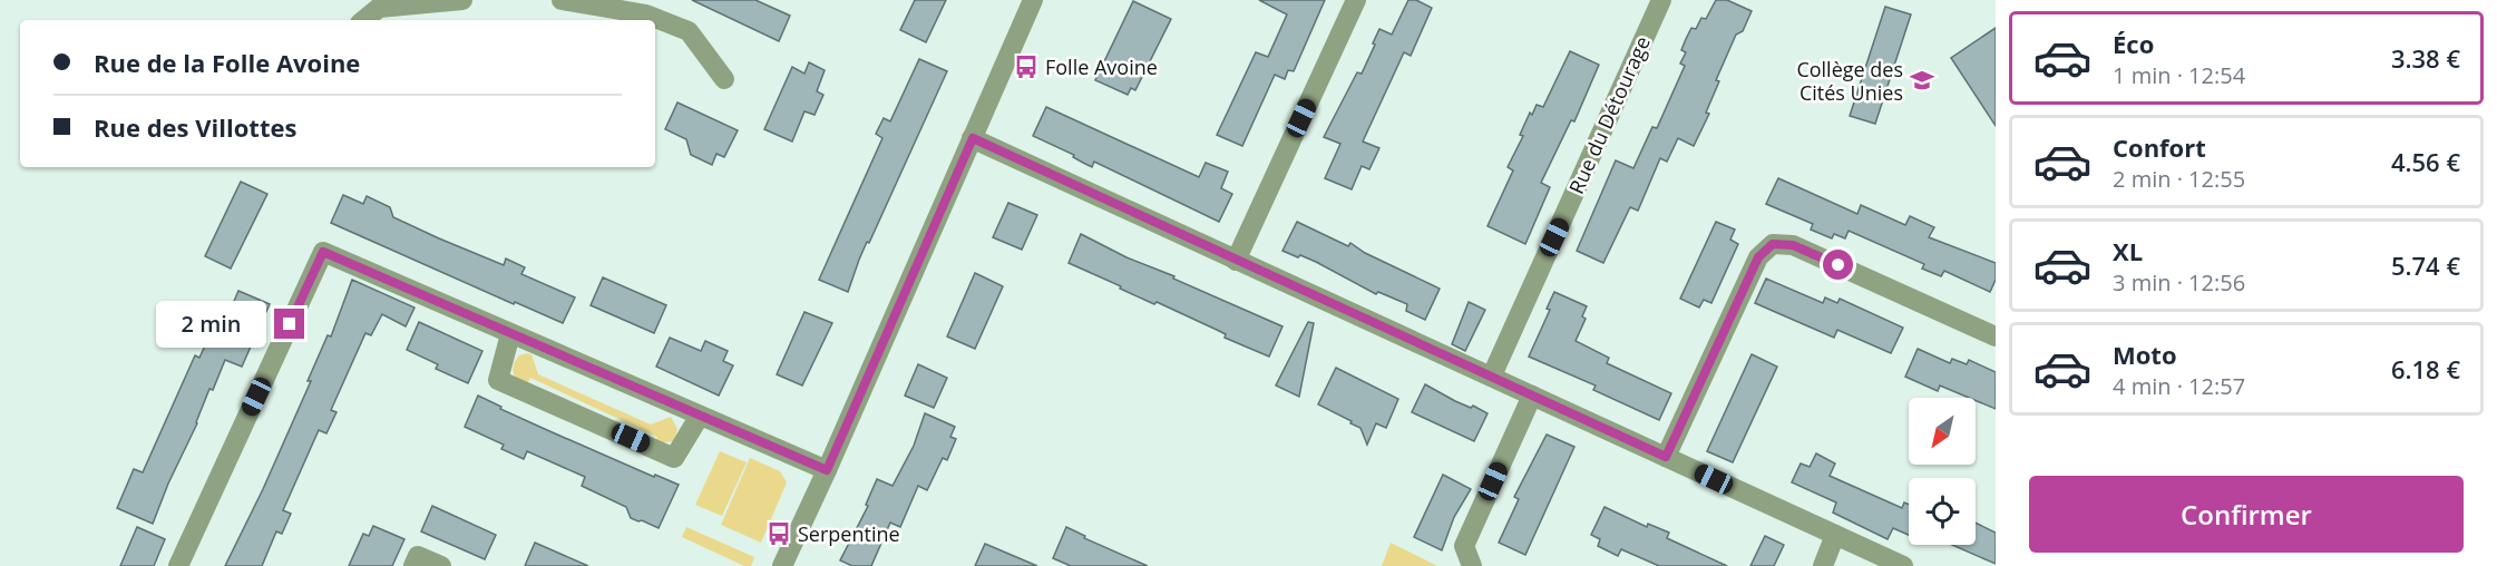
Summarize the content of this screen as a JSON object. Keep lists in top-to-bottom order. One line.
{"streets":{"street":["Rue du Détourage"]},"places":{"bus stop":["Folle Avoine","Serpentine"],"school or university":["Collège des Cités Unies"]},"north":"bottom left","page":{"list":[{"name":"Éco","note":"1 min · 12:54","value":"3.38 €"},{"name":"Confort","note":"2 min · 12:55","value":"4.56 €"},{"name":"XL","note":"3 min · 12:56","value":"5.74 €"},{"name":"Moto","note":"4 min · 12:57","value":"6.18 €"}],"banner":["Rue de la Folle Avoine","Rue des Villottes"],"bubble":"2 min","buttons":"Confirmer"}}
